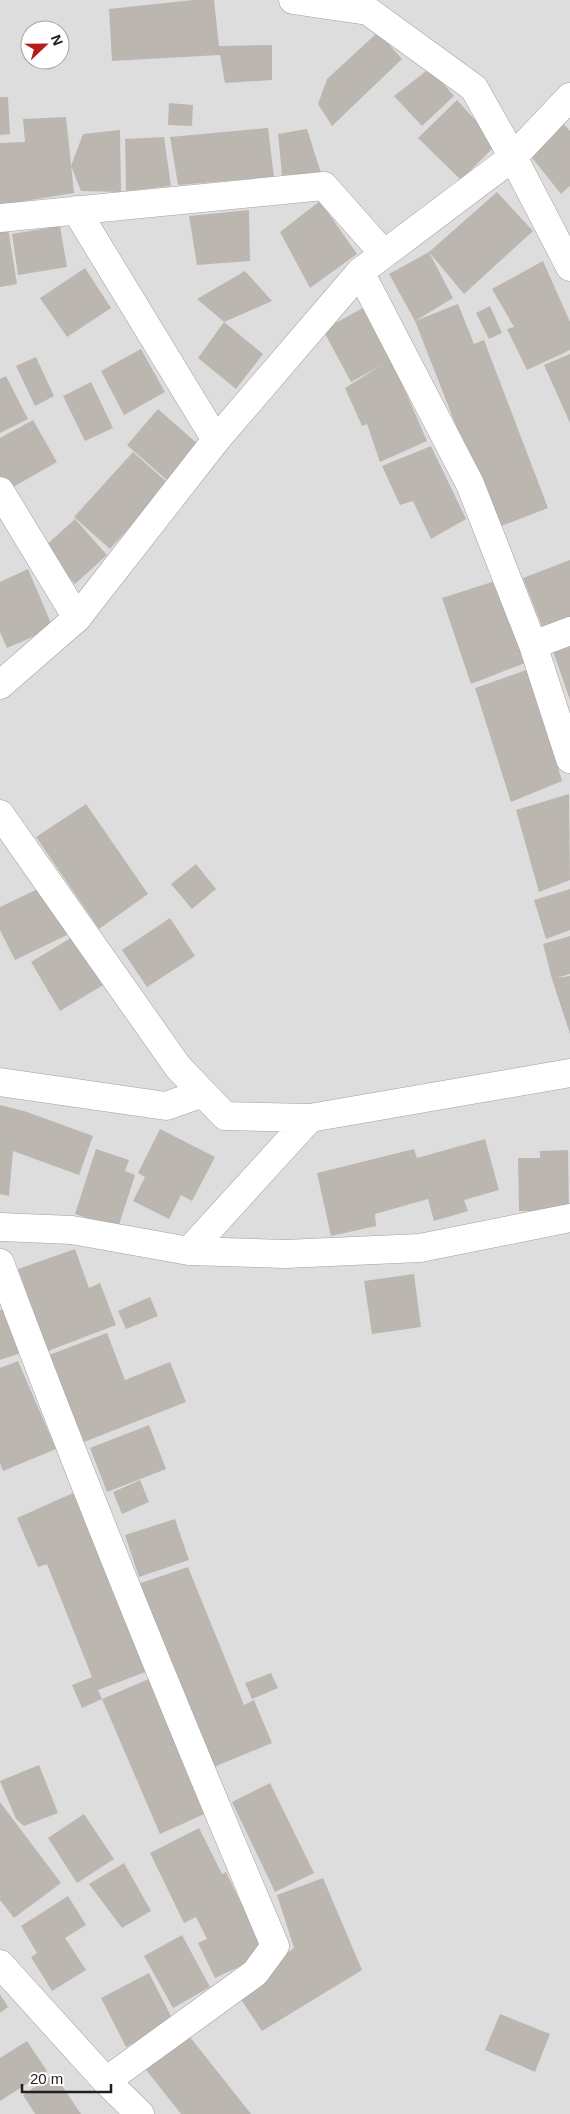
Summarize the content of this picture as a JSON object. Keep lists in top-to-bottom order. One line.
{"scale_bar":"20 m","north":"right"}
